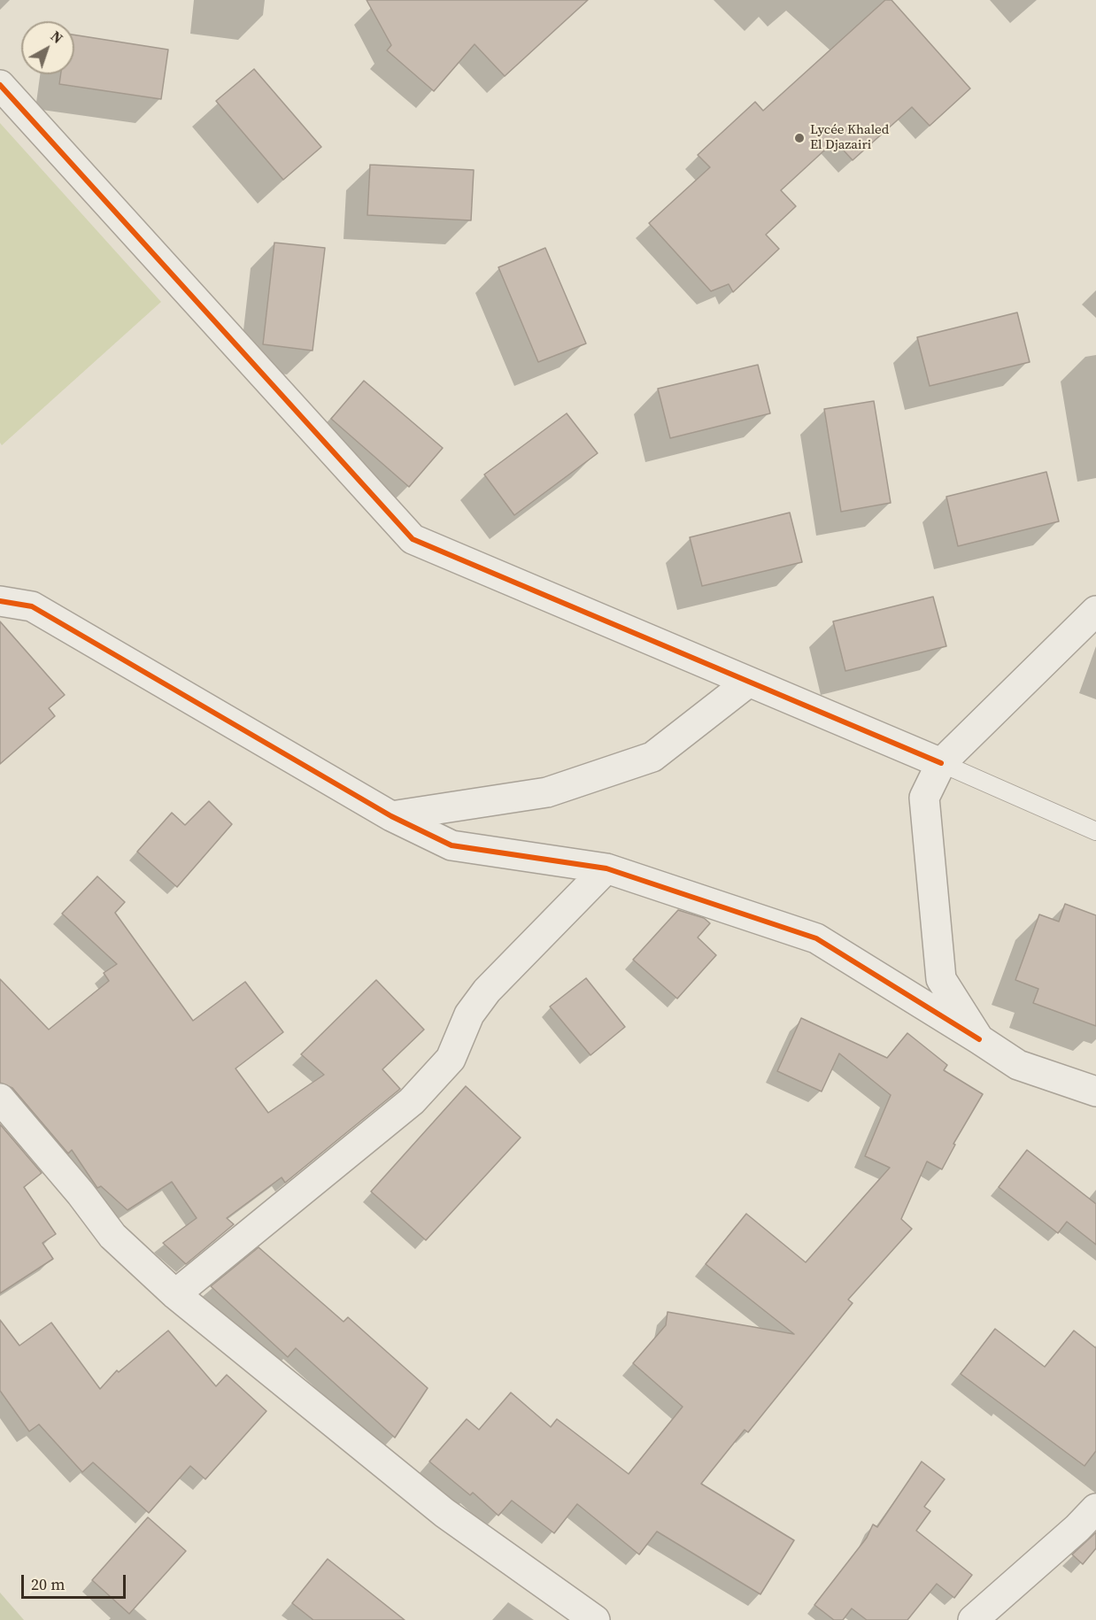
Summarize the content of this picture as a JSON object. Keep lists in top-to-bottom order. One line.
{"places":["Lycée Khaled El Djazairi"],"scale_bar":"20 m","north":"top right"}
